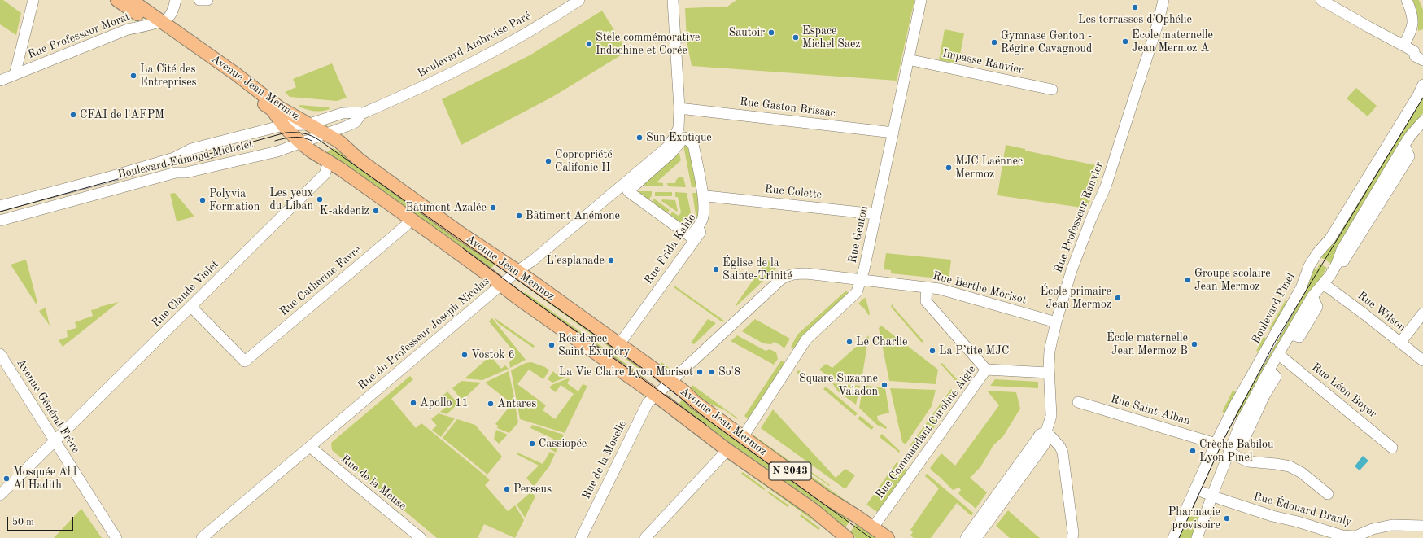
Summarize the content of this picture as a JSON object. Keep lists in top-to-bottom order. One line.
{"streets":{"main road":["Avenue Jean Mermoz","N 2043"],"street":["Rue Professeur Morat","Boulevard Ambroise Paré","Impasse Ranvier","Rue Gaston Brissac","Boulevard Edmond Michelet","Rue Colette","Rue Professeur Ranvier","Rue Genton","Rue Frida Kahlo","Rue Catherine Favre","Rue Berthe Morisot","Rue Claude Violet","Boulevard Pinel","Rue Wilson","Rue du Professeur Joseph Nicolas","Rue Léon Boyer","Avenue Général Frère","Rue Saint-Alban","Rue Commandant Caroline Aigle","Rue de la Moselle","Rue de la Meuse","Rue Édouard Branly"]},"crossings":[["Rue Professeur Morat","Avenue Jean Mermoz"],["Boulevard Ambroise Paré","Avenue Jean Mermoz"],["Boulevard Ambroise Paré","Boulevard Edmond Michelet"],["Impasse Ranvier","Rue Genton"],["Avenue Jean Mermoz","Boulevard Edmond Michelet"],["Avenue Jean Mermoz","Rue Genton"],["Avenue Jean Mermoz","Rue Frida Kahlo"],["Avenue Jean Mermoz","Rue Catherine Favre"],["Avenue Jean Mermoz","Rue Berthe Morisot"],["Avenue Jean Mermoz","Rue Claude Violet"],["Avenue Jean Mermoz","Rue du Professeur Joseph Nicolas"],["Avenue Jean Mermoz","Rue Commandant Caroline Aigle"],["Avenue Jean Mermoz","Rue de la Moselle"],["Rue Gaston Brissac","Rue Genton"],["Rue Gaston Brissac","Rue du Professeur Joseph Nicolas"],["Rue Colette","Rue Genton"],["Rue Colette","Rue Frida Kahlo"],["Rue Professeur Ranvier","Rue Berthe Morisot"],["Rue Professeur Ranvier","Rue Commandant Caroline Aigle"],["Rue Genton","Rue Berthe Morisot"],["Rue Frida Kahlo","Rue du Professeur Joseph Nicolas"],["Rue Catherine Favre","Rue Claude Violet"],["Rue Berthe Morisot","Rue de la Moselle"],["Rue Claude Violet","Avenue Général Frère"],["Boulevard Pinel","Rue Saint-Alban"],["Boulevard Pinel","Rue Édouard Branly"],["Rue du Professeur Joseph Nicolas","Rue de la Meuse"]],"places":["Les terrasses d'Ophélie","Sautoir","Espace Michel Saez","École maternelle Jean Mermoz A","Gymnase Genton - Régine Cavagnoud","Stèle commémorative Indochine et Corée","La Cité des Entreprises","CFAI de l'AFPM","Sun Exotique","Copropriété Califonie II","MJC Laënnec Mermoz","Les yeux du Liban","Polyvia Formation","Bâtiment Azalée","K-akdeniz","Bâtiment Anémone","L'esplanade","Église de la Sainte-Trinité","Groupe scolaire Jean Mermoz","École primaire Jean Mermoz","Le Charlie","École maternelle Jean Mermoz B","Résidence Saint-Éxupéry","La P’tite MJC","Vostok 6","La Vie Claire Lyon Morisot","So'8","Square Suzanne Valadon","Apollo 11","Antares","Cassiopée","Crèche Babilou Lyon Pinel","Mosquée Ahl Al Hadith","Perseus","Pharmacie provisoire"],"scale_bar":"50 m"}
